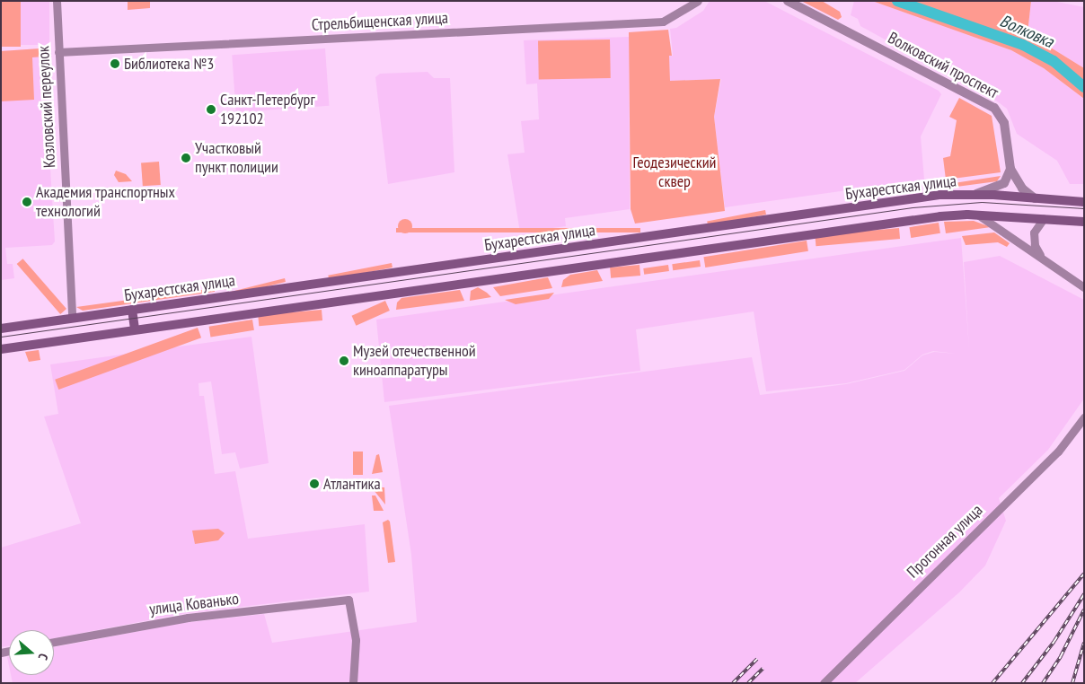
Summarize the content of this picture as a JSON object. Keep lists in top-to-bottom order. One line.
{"streets":{"main road":["Бухарестская улица"],"street":["Стрельбищенская улица","Волковский проспект","Козловский переулок","Прогонная улица","улица Кованько"]},"crossings":[["Стрельбищенская улица","Козловский переулок"],["Волковский проспект","Бухарестская улица"],["Козловский переулок","Бухарестская улица"]],"water":["Волковка"],"parks":["Геодезический сквер"],"places":["Библиотека №3","Санкт-Петербург 192102","Участковый пункт полиции","Академия транспортных технологий","Музей отечественной киноаппаратуры","Атлантика"],"north":"right"}
